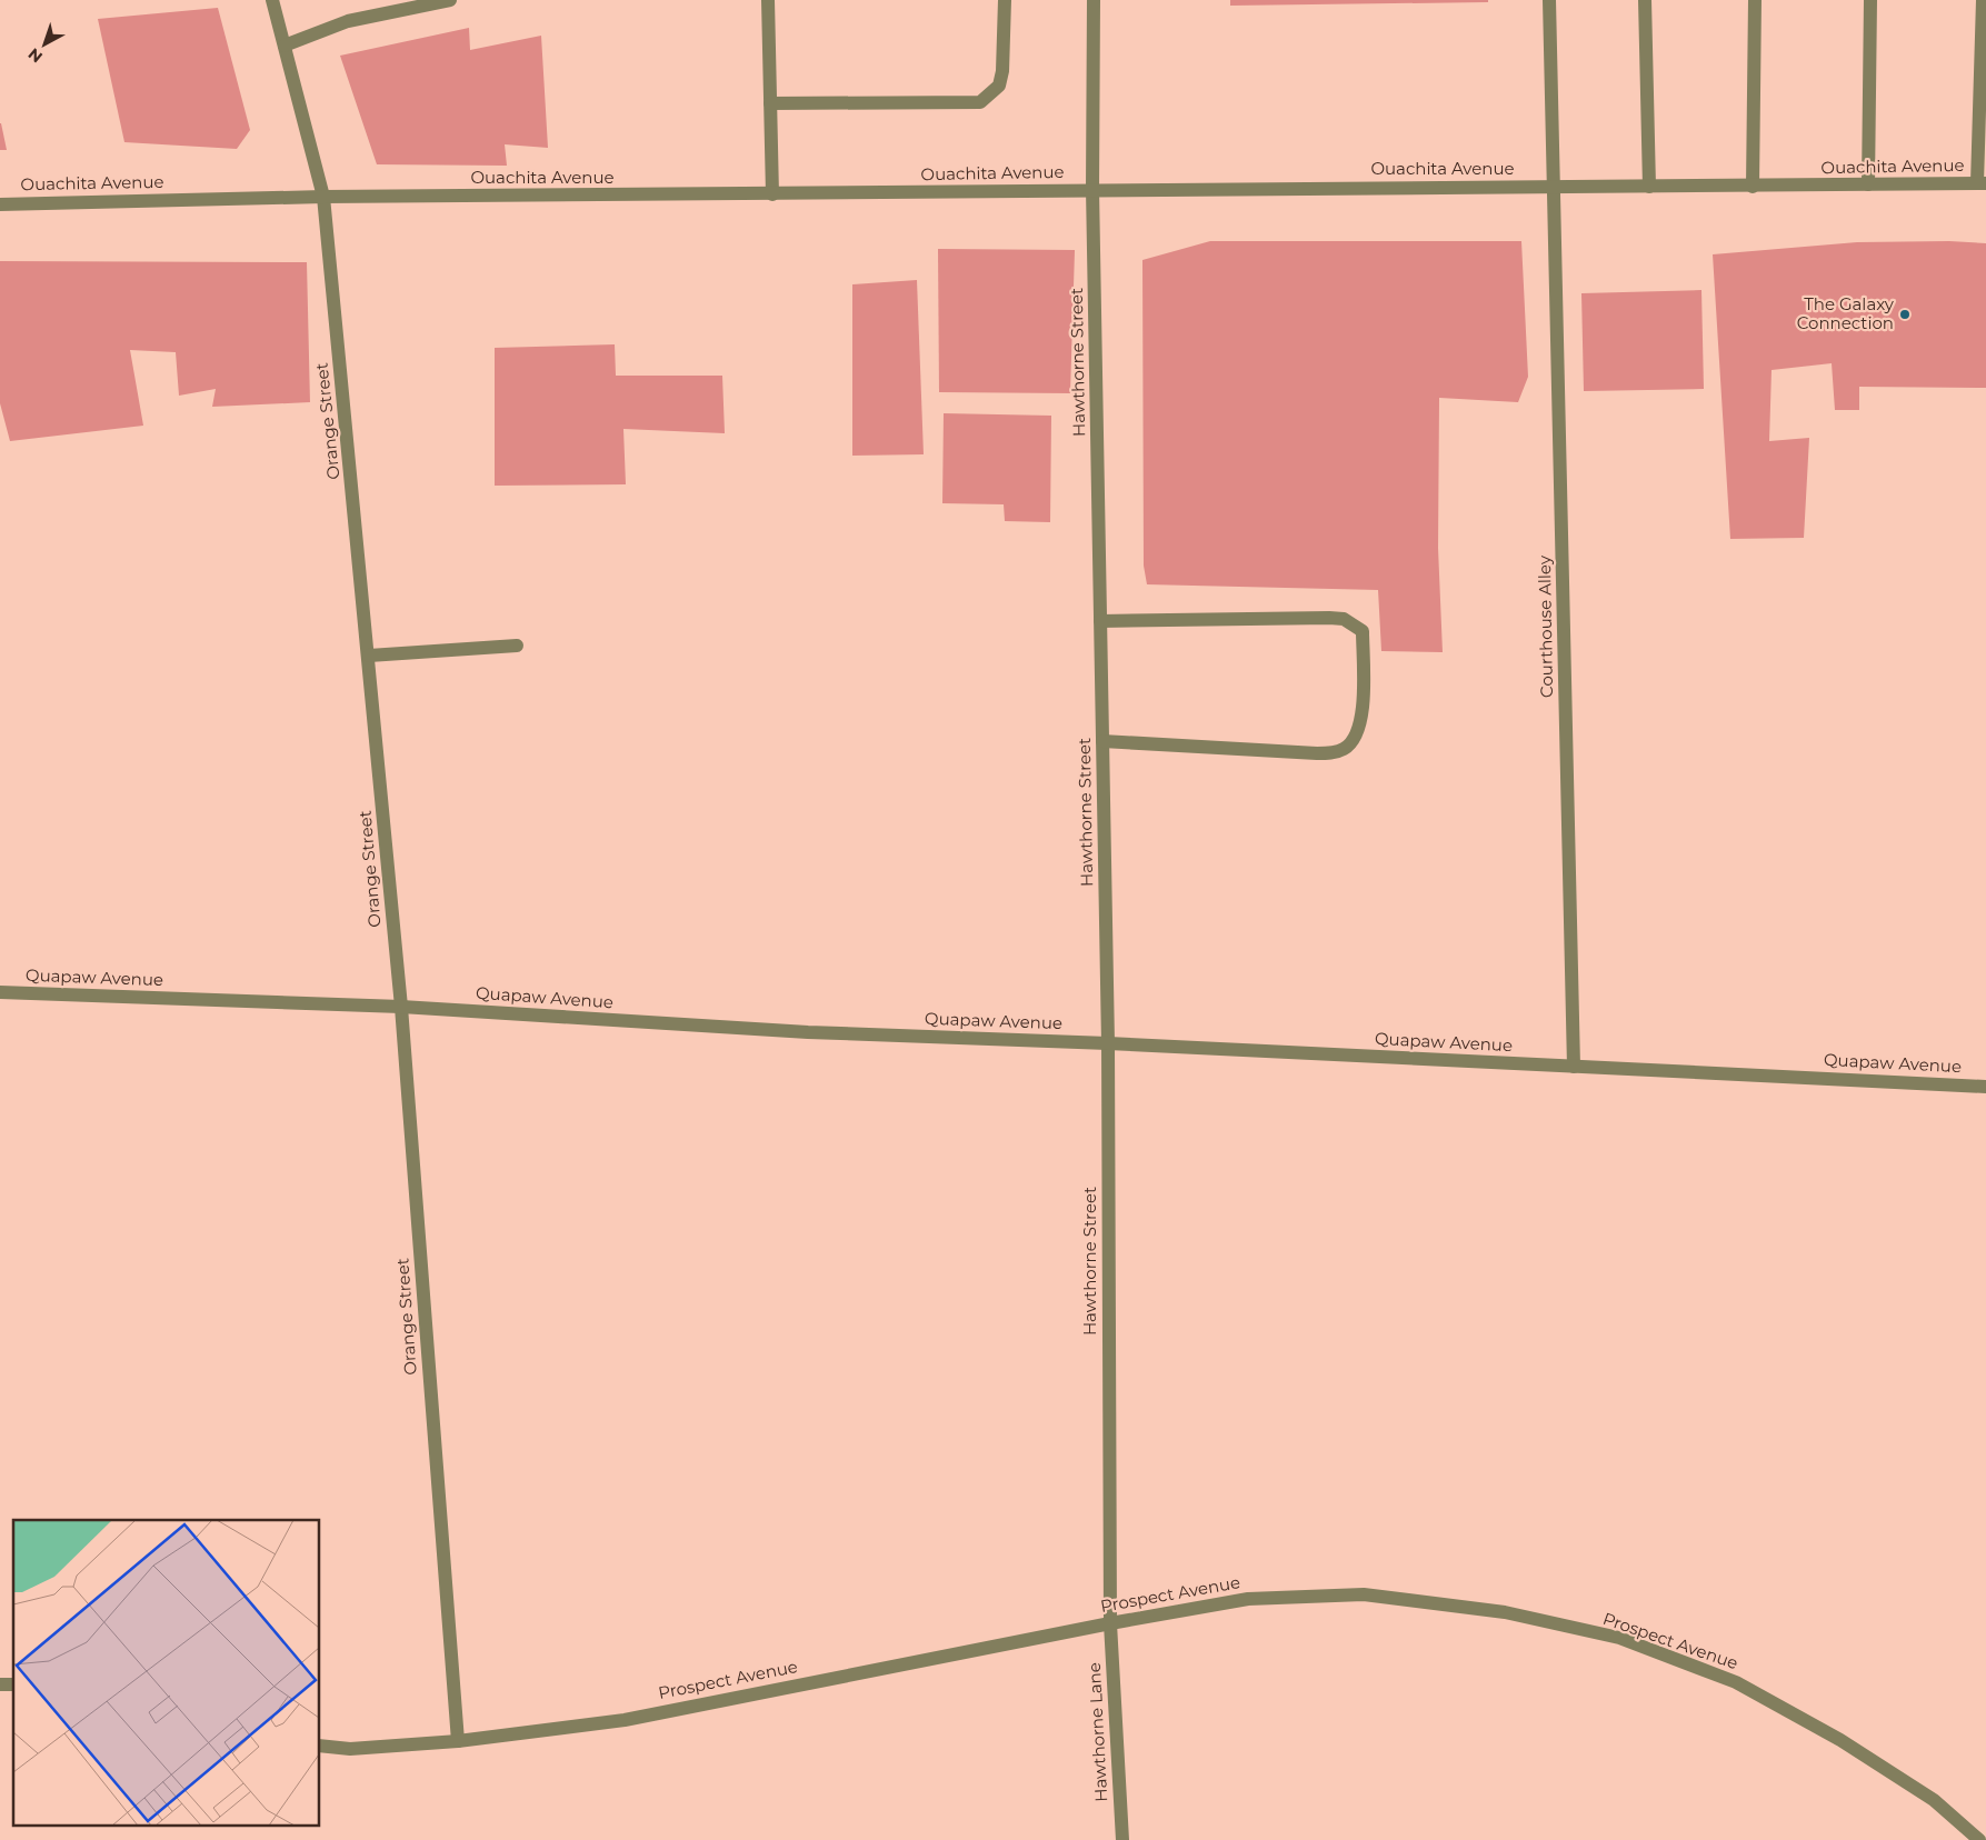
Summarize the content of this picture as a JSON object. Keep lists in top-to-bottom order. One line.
{"streets":{"street":["Ouachita Avenue","Hawthorne Street","Orange Street","Courthouse Alley","Quapaw Avenue","Prospect Avenue","Hawthorne Lane"]},"crossings":[["Ouachita Avenue","Hawthorne Street"],["Ouachita Avenue","Orange Street"],["Ouachita Avenue","Courthouse Alley"],["Hawthorne Street","Quapaw Avenue"],["Hawthorne Street","Prospect Avenue"],["Hawthorne Street","Hawthorne Lane"],["Orange Street","Quapaw Avenue"],["Orange Street","Prospect Avenue"],["Courthouse Alley","Quapaw Avenue"],["Prospect Avenue","Hawthorne Lane"]],"places":["The Galaxy Connection"],"north":"bottom left"}
